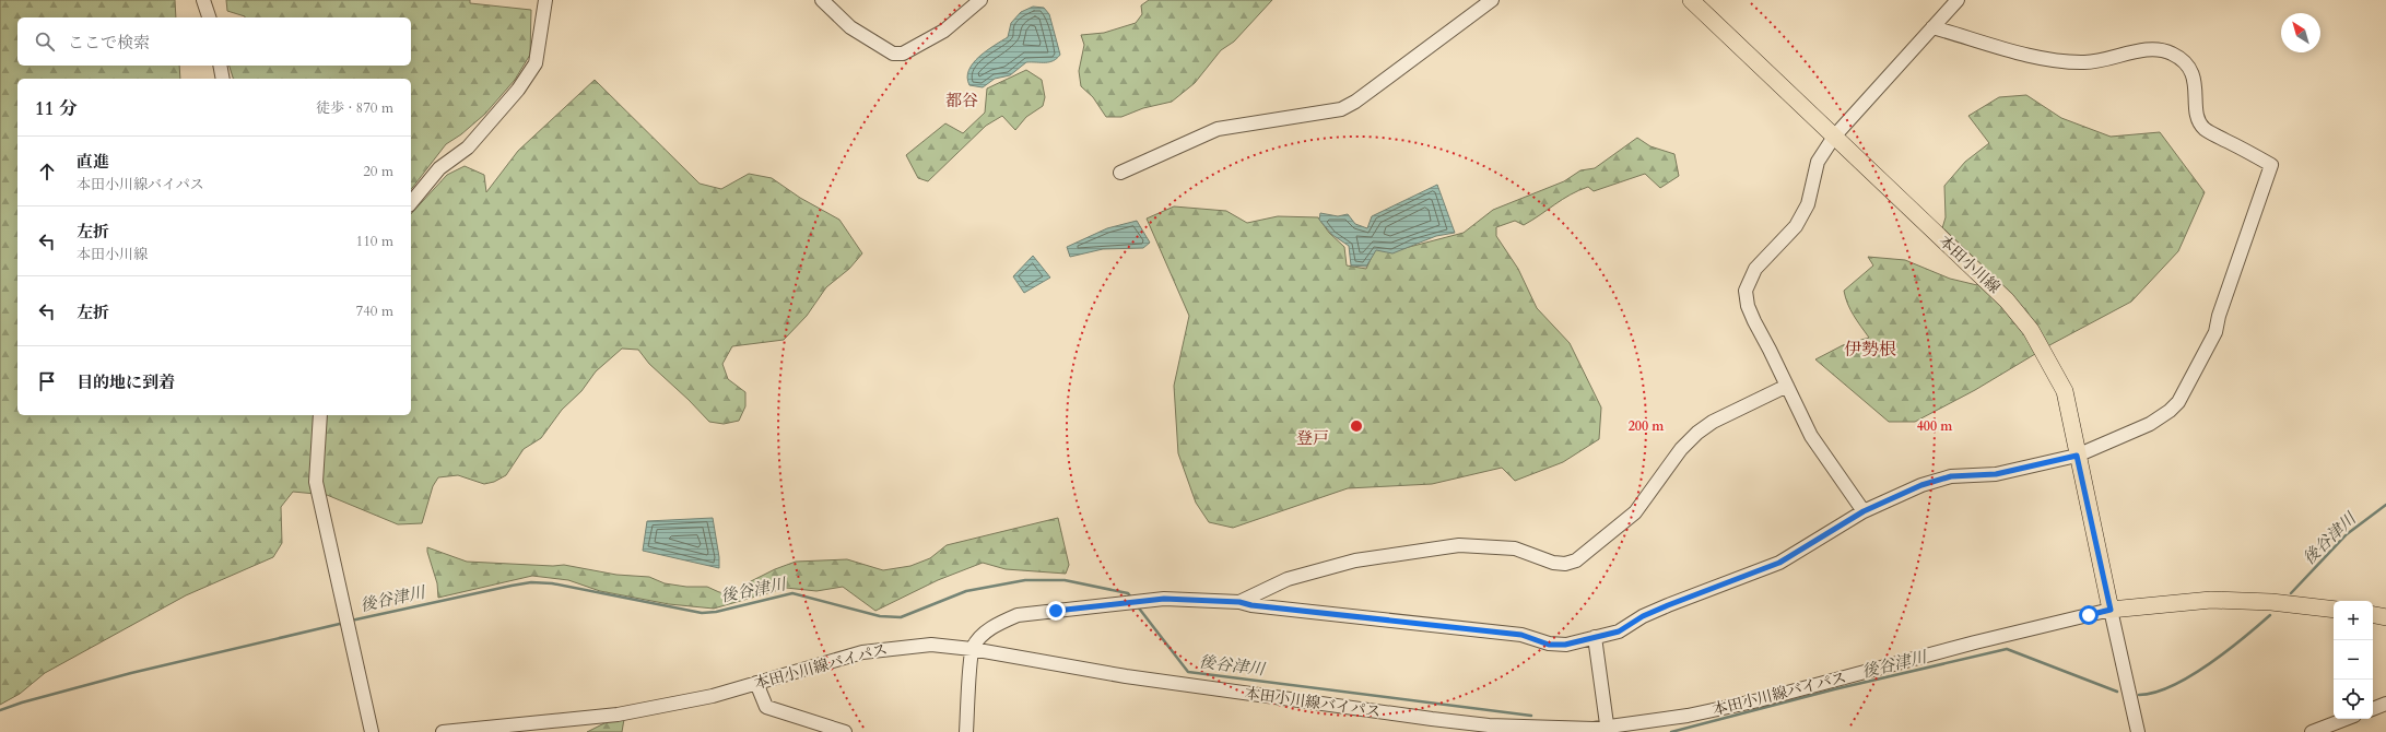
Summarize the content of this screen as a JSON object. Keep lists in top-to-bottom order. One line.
{"streets":{"main road":["本田小川線","本田小川線バイパス"]},"crossings":[["本田小川線","本田小川線バイパス"]],"districts":["都谷","伊勢根","登戸"],"water":["後谷津川"],"north":"top left","page":{"search":"ここで検索","heading":["11 分","徒歩 · 870 m"],"list":[["直進","本田小川線バイパス","20 m"],["左折","本田小川線","110 m"],["左折","740 m"],"目的地に到着"],"map_buttons":["+","−"]},"rings":["200 m","400 m"]}
